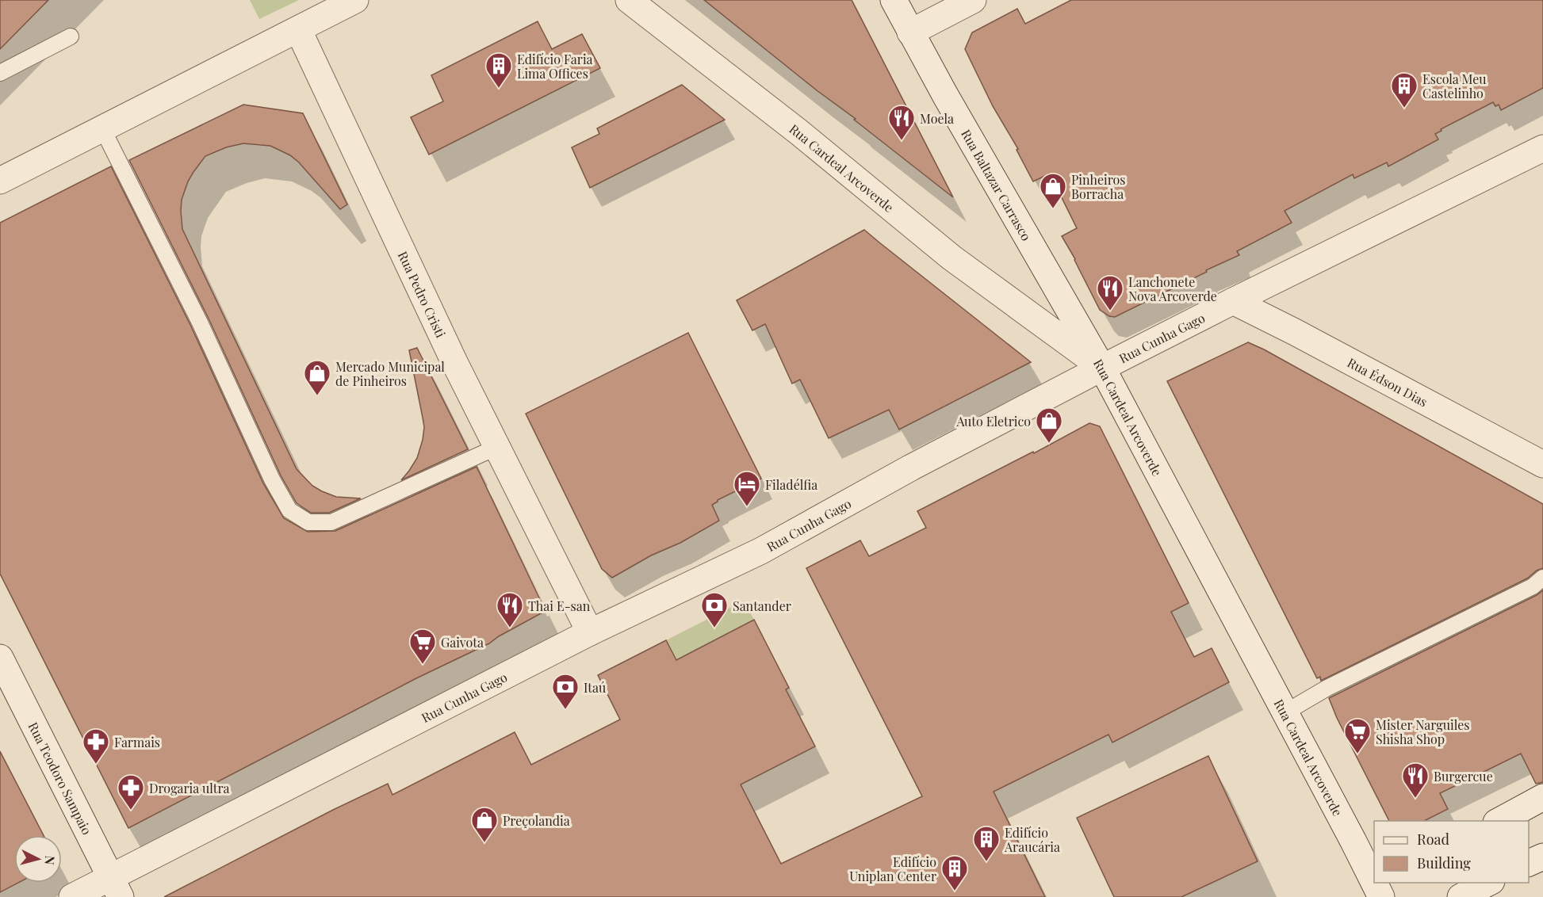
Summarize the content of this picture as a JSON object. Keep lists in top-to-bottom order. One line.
{"streets":{"street":["Rua Cardeal Arcoverde","Rua Baltazar Carrasco","Rua Pedro Cristi","Rua Cunha Gago","Rua Édson Dias","Rua Teodoro Sampaio"]},"crossings":[["Rua Cardeal Arcoverde","Rua Baltazar Carrasco"],["Rua Cardeal Arcoverde","Rua Cunha Gago"],["Rua Baltazar Carrasco","Rua Cunha Gago"],["Rua Pedro Cristi","Rua Cunha Gago"],["Rua Cunha Gago","Rua Édson Dias"],["Rua Cunha Gago","Rua Teodoro Sampaio"]],"places":{"building":["Edifício Faria Lima Offices","Escola Meu Castelinho","Edifício Araucária","Edifício Uniplan Center"],"restaurant":["Moela","Lanchonete Nova Arcoverde","Thai E-san","Burgercue"],"shop":["Pinheiros Borracha","Mercado Municipal de Pinheiros","Auto Eletrico","Preçolandia"],"hotel":["Filadélfia"],"bank":["Santander","Itaú"],"supermarket":["Gaivota","Mister Narguiles Shisha Shop"],"pharmacy":["Farmais","Drogaria ultra"]},"legend":["Road","Building"],"north":"right"}
